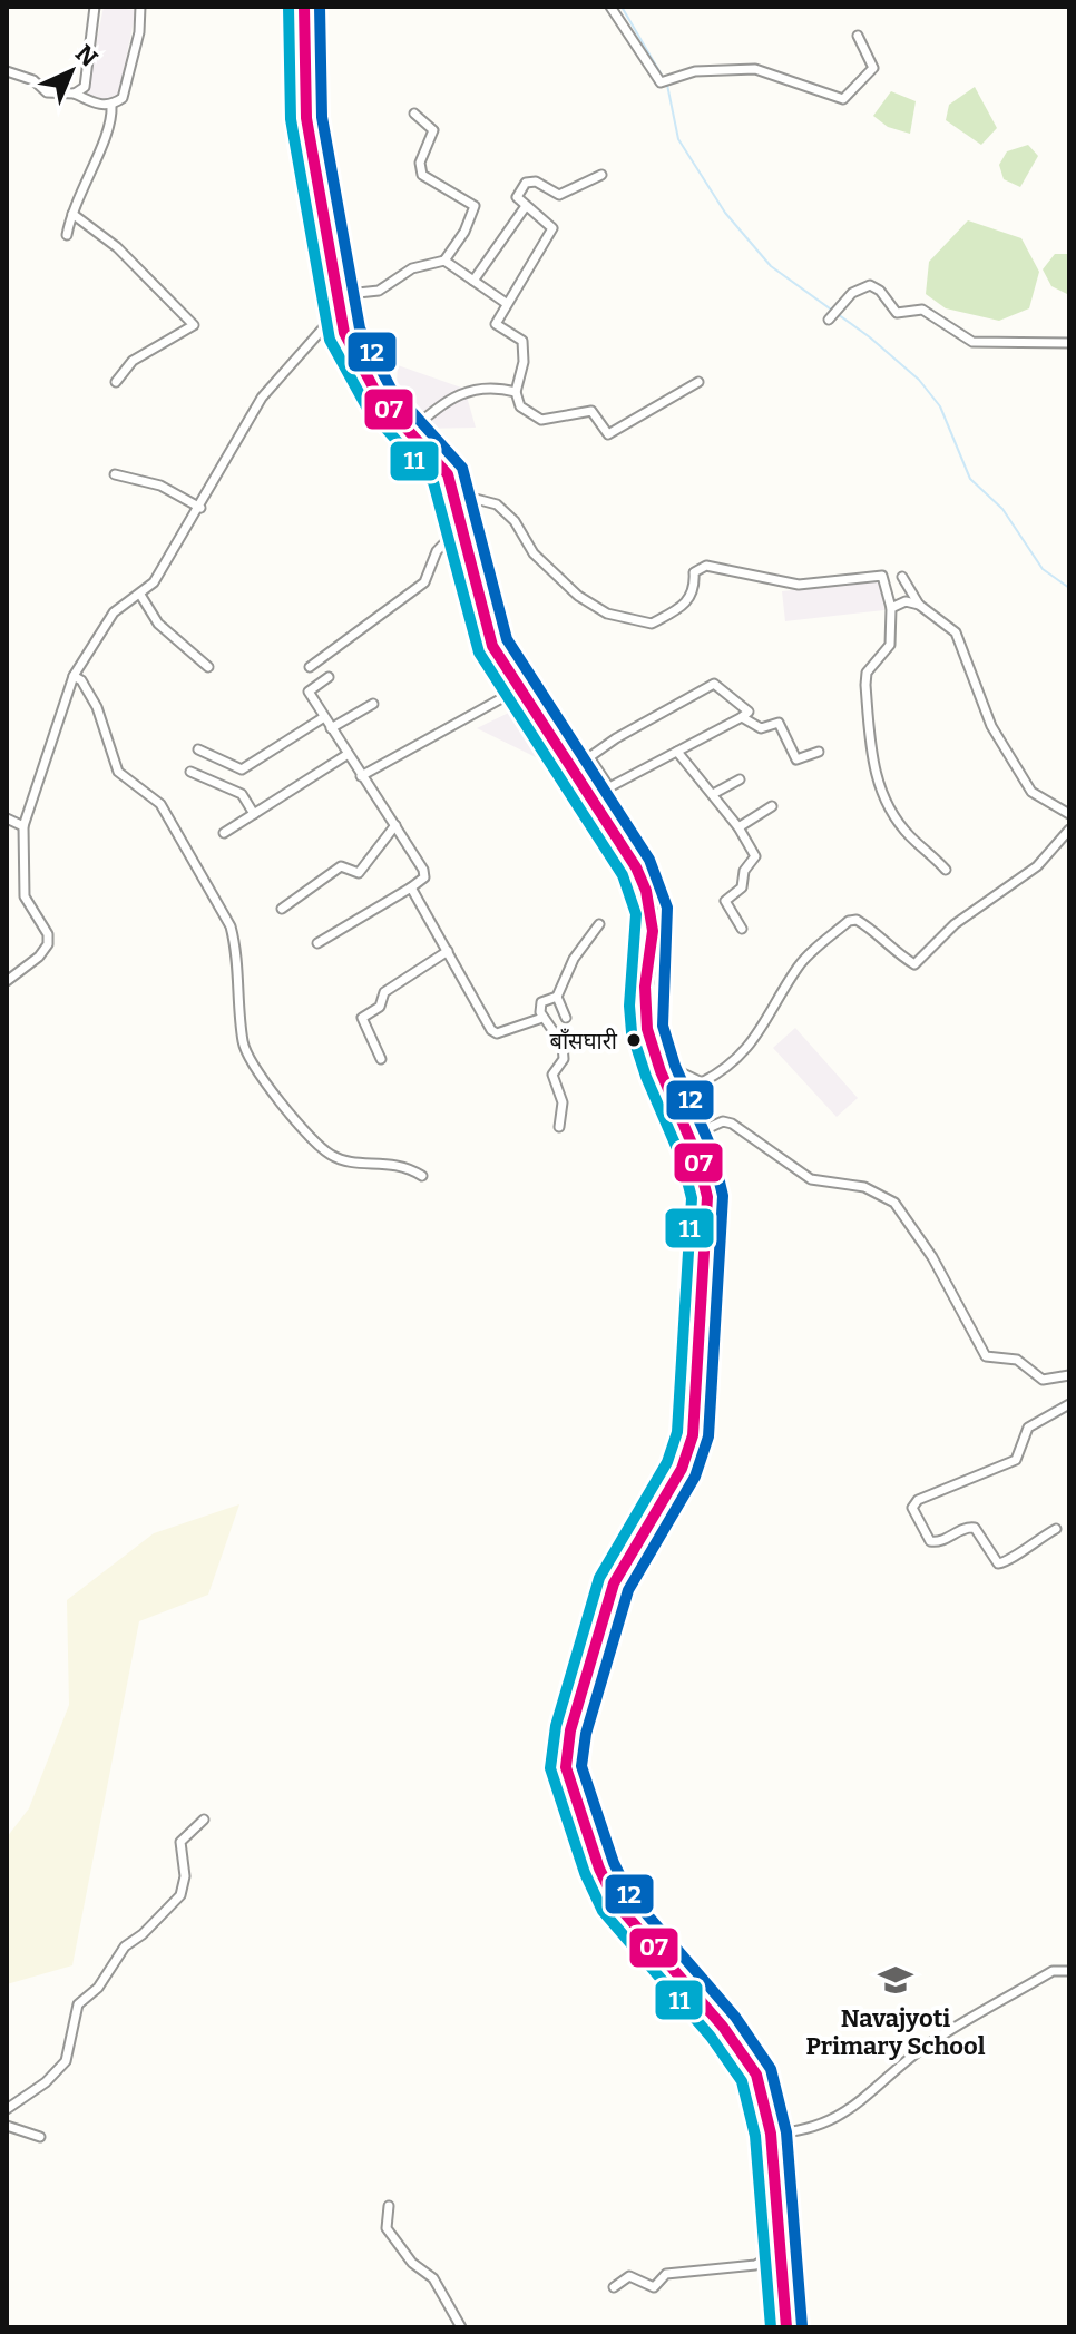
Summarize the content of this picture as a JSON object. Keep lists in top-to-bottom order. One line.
{"places":{"other":["बाँसघारी"],"school or university":["Navajyoti Primary School"]},"lines":["transit line 07","transit line 11","transit line 12"],"north":"top right"}
